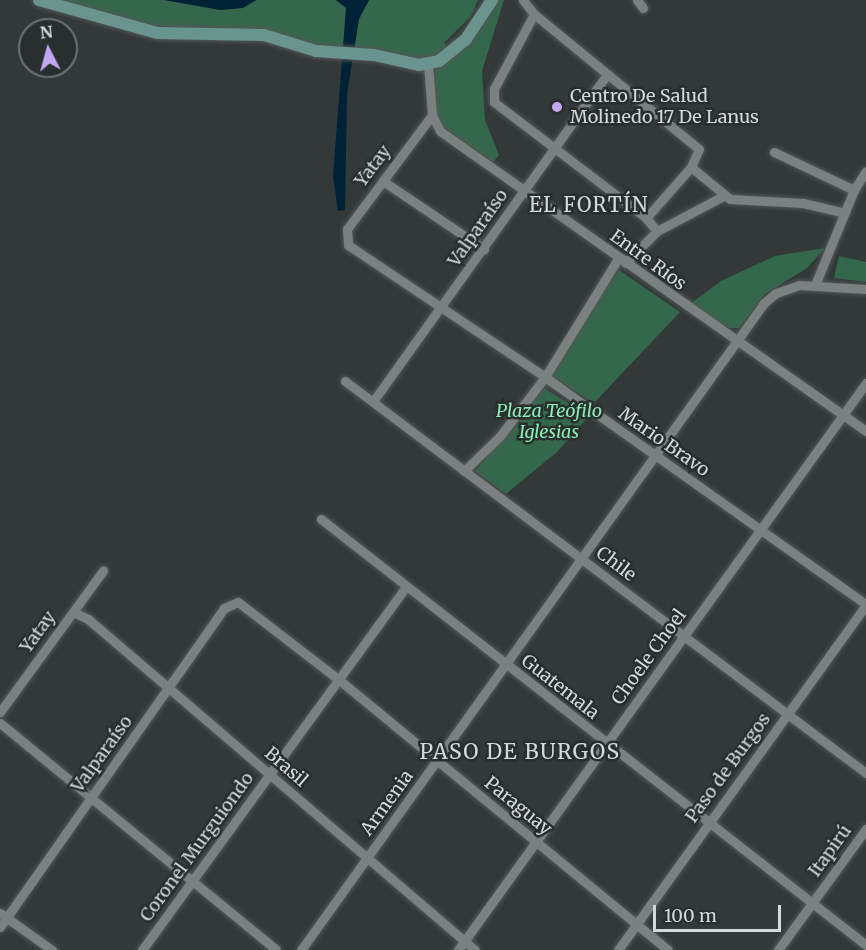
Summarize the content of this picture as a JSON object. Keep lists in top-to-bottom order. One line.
{"streets":{"street":["Yatay","Valparaíso","Entre Ríos","Mario Bravo","Chile","Choele Choel","Guatemala","Brasil","Paso de Burgos","Armenia","Paraguay","Coronel Murguiondo","Itapirú"]},"crossings":[["Yatay","Entre Ríos"],["Yatay","Mario Bravo"],["Yatay","Brasil"],["Valparaíso","Entre Ríos"],["Valparaíso","Mario Bravo"],["Valparaíso","Chile"],["Valparaíso","Brasil"],["Valparaíso","Paraguay"],["Entre Ríos","Choele Choel"],["Entre Ríos","Armenia"],["Mario Bravo","Choele Choel"],["Mario Bravo","Paso de Burgos"],["Mario Bravo","Armenia"],["Chile","Choele Choel"],["Chile","Paso de Burgos"],["Chile","Armenia"],["Choele Choel","Guatemala"],["Choele Choel","Brasil"],["Choele Choel","Paraguay"],["Guatemala","Paso de Burgos"],["Guatemala","Armenia"],["Guatemala","Coronel Murguiondo"],["Guatemala","Itapirú"],["Brasil","Armenia"],["Brasil","Coronel Murguiondo"],["Paso de Burgos","Paraguay"],["Armenia","Paraguay"],["Paraguay","Coronel Murguiondo"]],"districts":["EL FORTÍN","PASO DE BURGOS"],"parks":["Plaza Teófilo Iglesias"],"places":["Centro De Salud Molinedo 17 De Lanus"],"scale_bar":"100 m","north":"top"}
